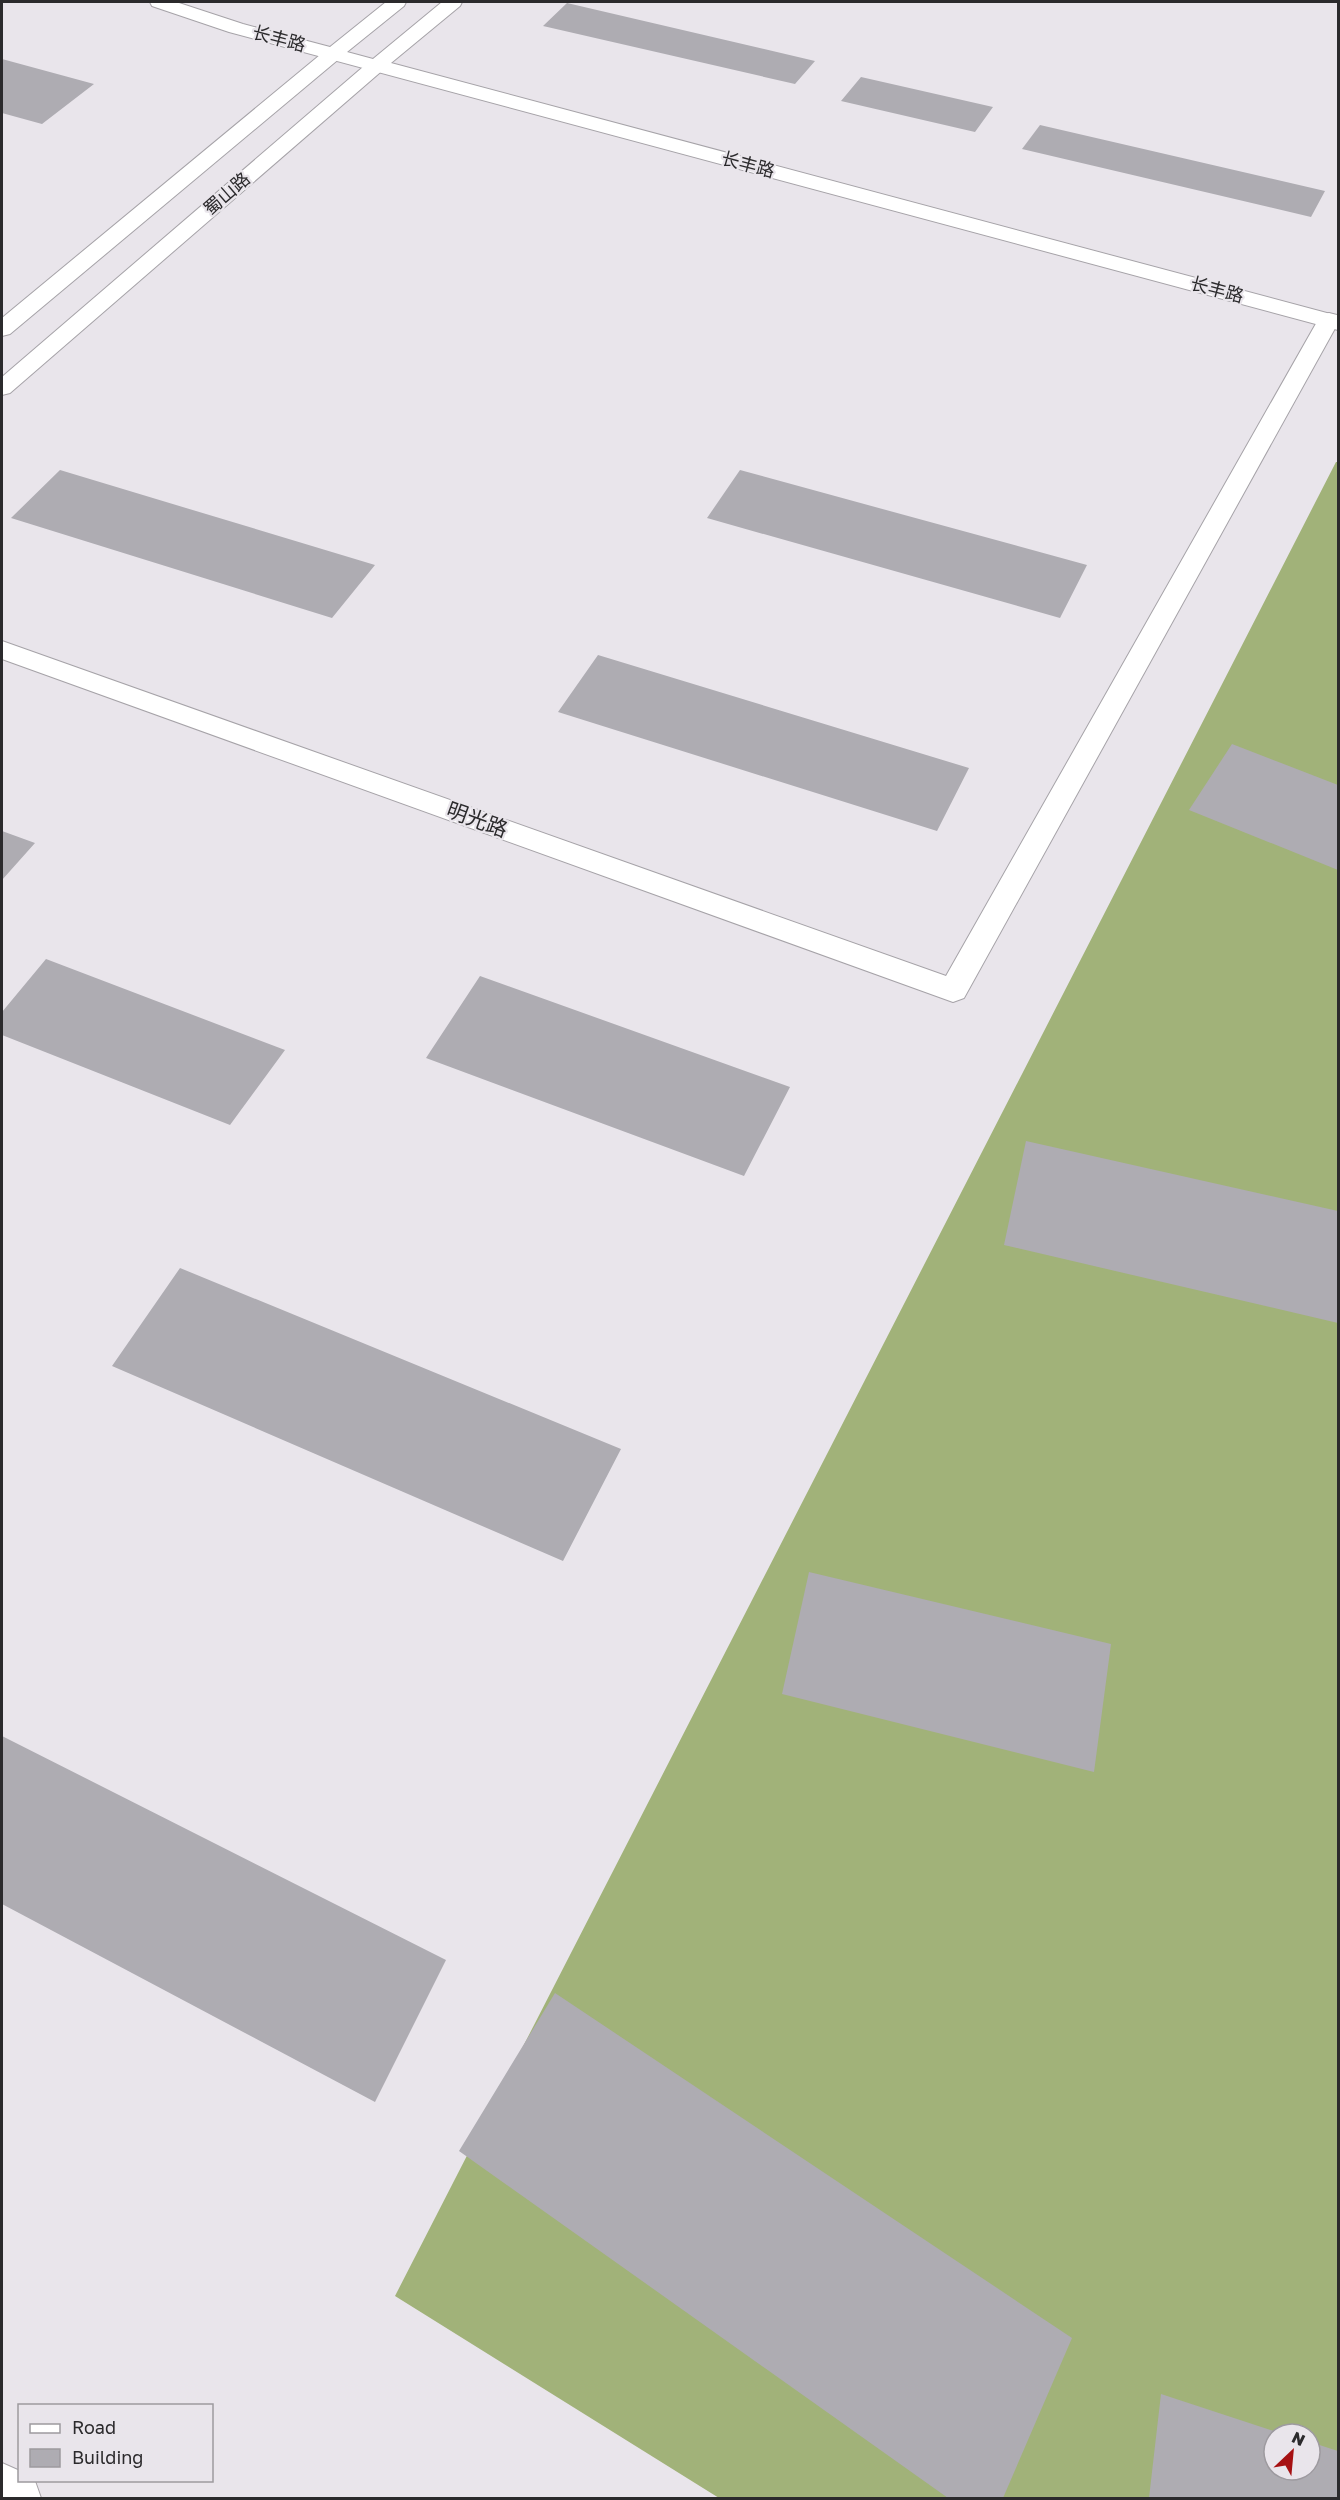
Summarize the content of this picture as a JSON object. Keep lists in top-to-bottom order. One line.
{"streets":{"street":["长丰路","蜀山路","明光路"]},"crossings":[["长丰路","蜀山路"],["长丰路","明光路"]],"legend":["Road","Building"],"north":"top right"}
